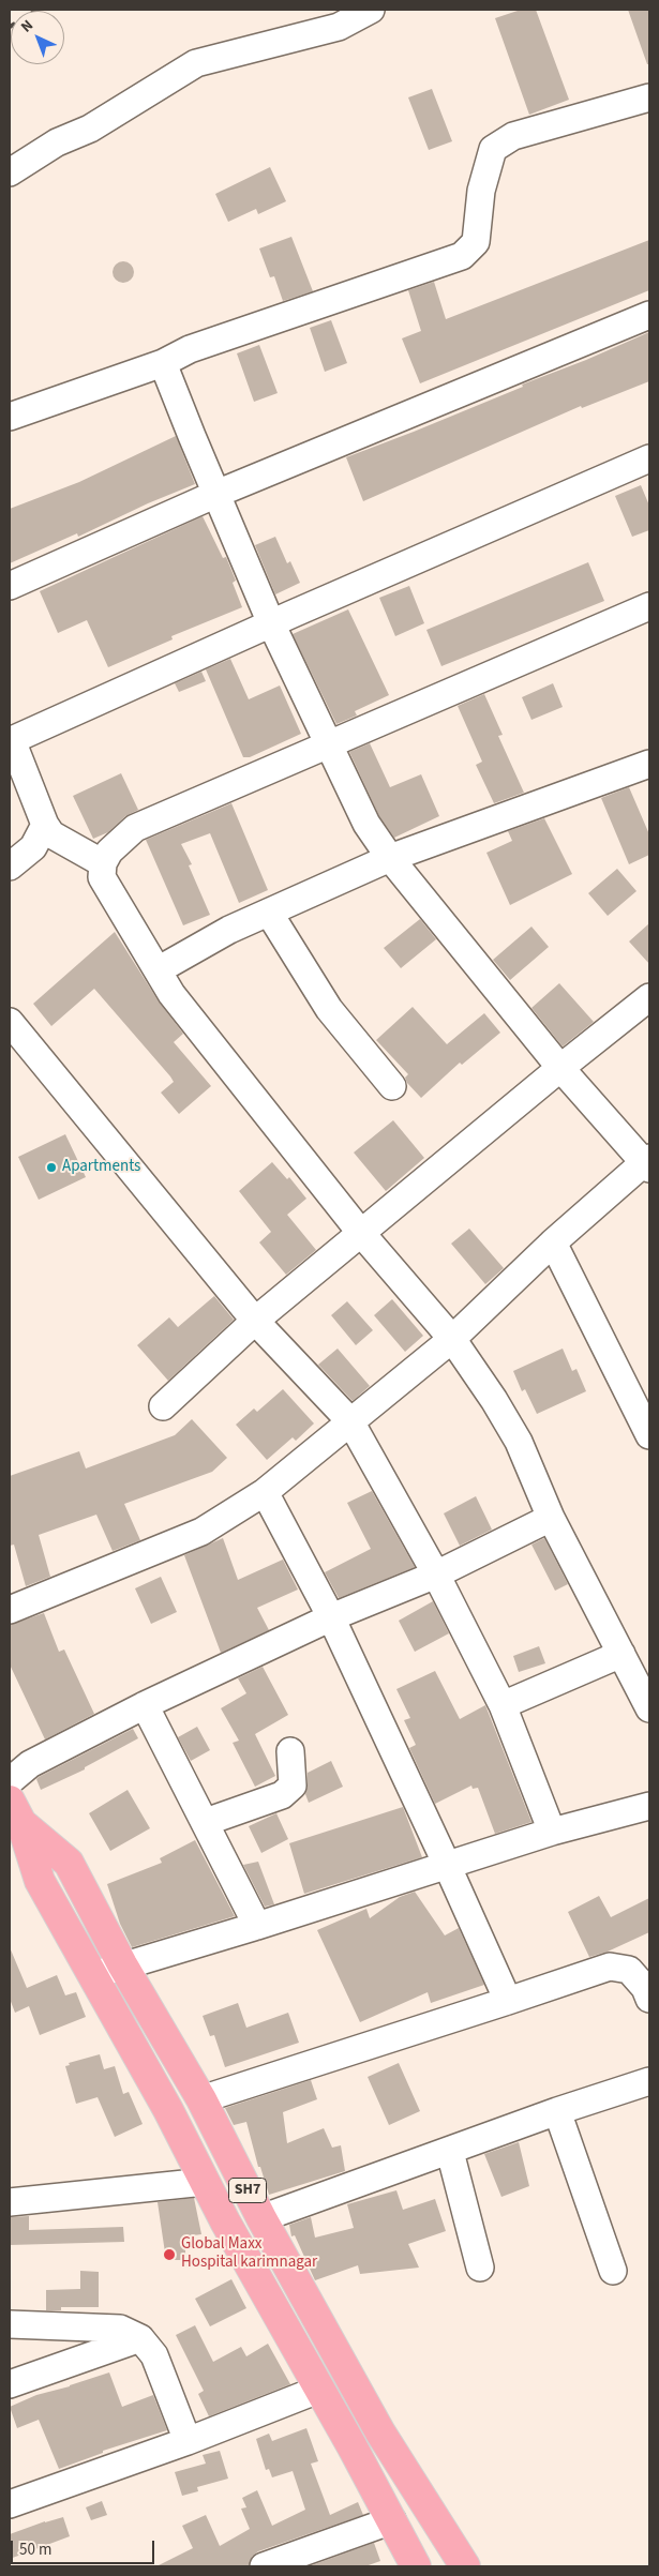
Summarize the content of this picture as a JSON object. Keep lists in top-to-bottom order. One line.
{"streets":{"main road":["SH7"]},"places":["Apartments","Global Maxx Hospital karimnagar"],"scale_bar":"50 m","north":"top left"}
